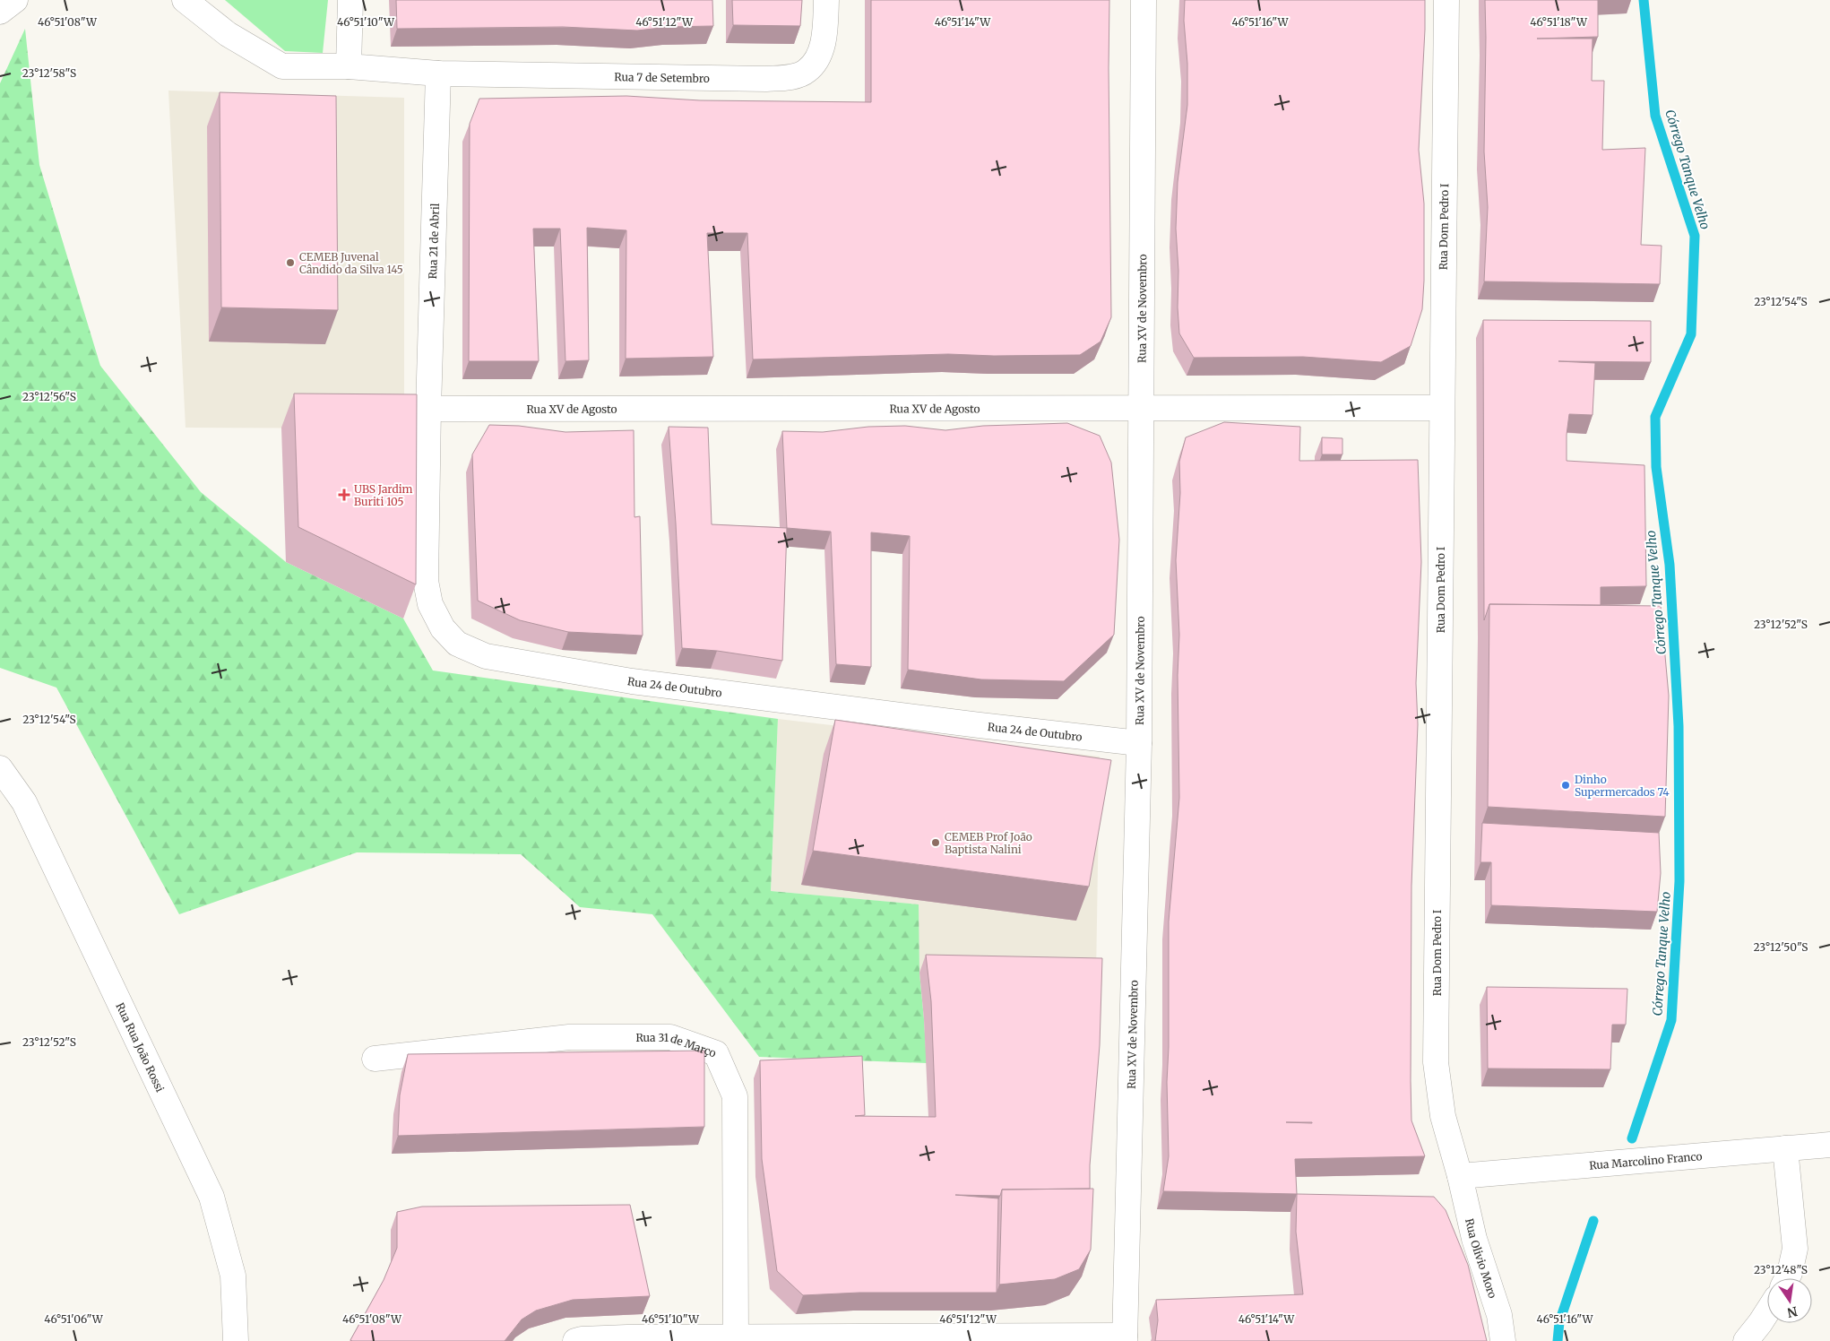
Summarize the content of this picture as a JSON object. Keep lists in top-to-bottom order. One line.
{"streets":{"street":["Rua 7 de Setembro","Rua Dom Pedro I","Rua 21 de Abril","Rua XV de Novembro","Rua XV de Agosto","Rua 24 de Outubro","Rua Rua João Rossi","Rua 31 de Março","Rua Marcolino Franco","Rua Olivio Moro"]},"crossings":[["Rua 7 de Setembro","Rua 21 de Abril"],["Rua Dom Pedro I","Rua XV de Agosto"],["Rua Dom Pedro I","Rua Marcolino Franco"],["Rua Dom Pedro I","Rua Olivio Moro"],["Rua 21 de Abril","Rua XV de Agosto"],["Rua 21 de Abril","Rua 24 de Outubro"],["Rua XV de Novembro","Rua XV de Agosto"],["Rua XV de Novembro","Rua 24 de Outubro"],["Rua XV de Agosto","Rua 24 de Outubro"],["Rua Marcolino Franco","Rua Olivio Moro"]],"water":["Córrego Tanque Velho"],"places":{"other":["CEMEB Juvenal Cândido da Silva 145","Dinho Supermercados 74","CEMEB Prof João Baptista Nalini"],"health":["UBS Jardim Buriti 105"]},"north":"bottom","coordinates":["46°51'08\"W","46°51'10\"W","46°51'12\"W","46°51'14\"W","46°51'16\"W","46°51'18\"W","23°12'58\"S","23°12'54\"S","23°12'56\"S","23°12'52\"S","23°12'50\"S","23°12'48\"S","46°51'06\"W"]}
